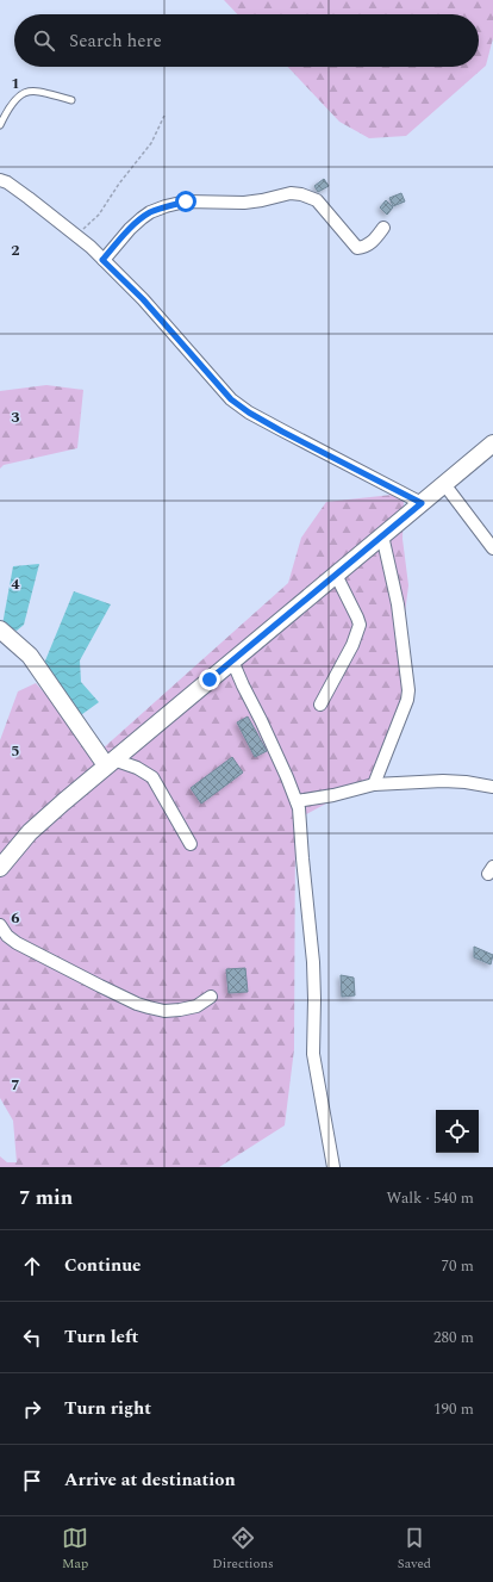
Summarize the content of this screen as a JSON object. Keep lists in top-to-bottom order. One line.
{"page":{"search":"Search here","heading":["7 min","Walk · 540 m"],"list":[["Continue","70 m"],["Turn left","280 m"],["Turn right","190 m"],"Arrive at destination"],"nav":["Map","Directions","Saved"]},"grid":{"rows":["1","2","3","4","5","6","7"]}}
